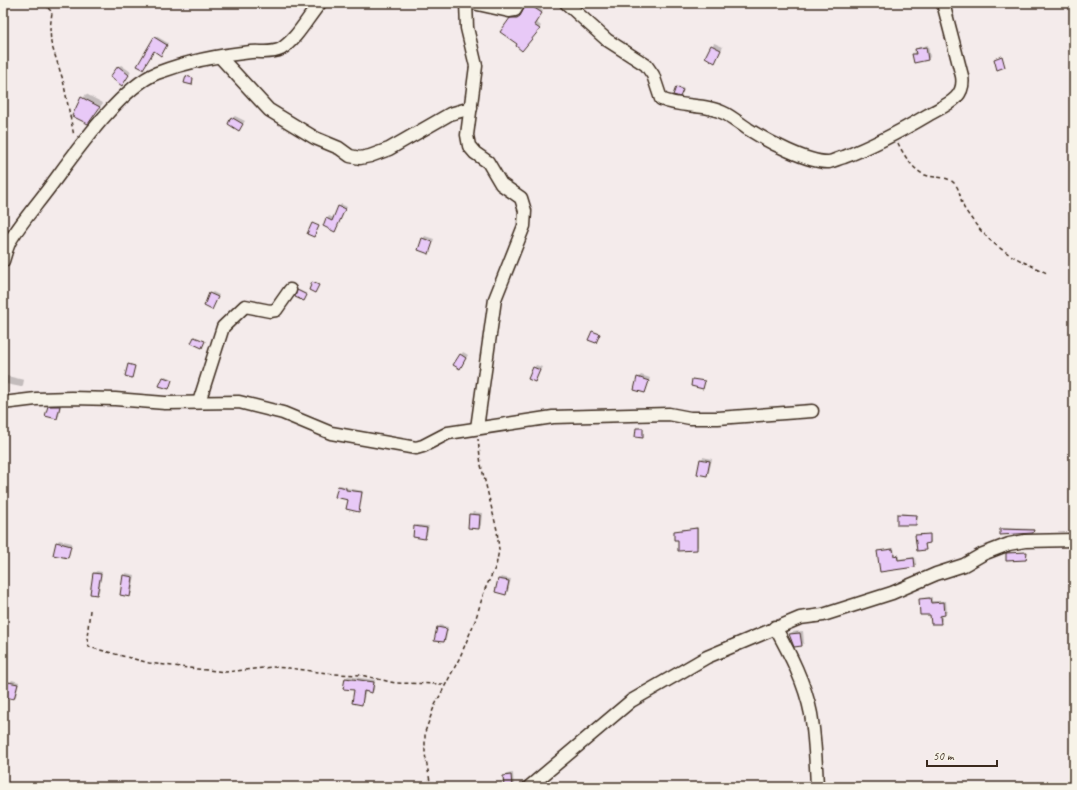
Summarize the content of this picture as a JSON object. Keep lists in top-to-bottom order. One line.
{"scale_bar":"50 m"}
